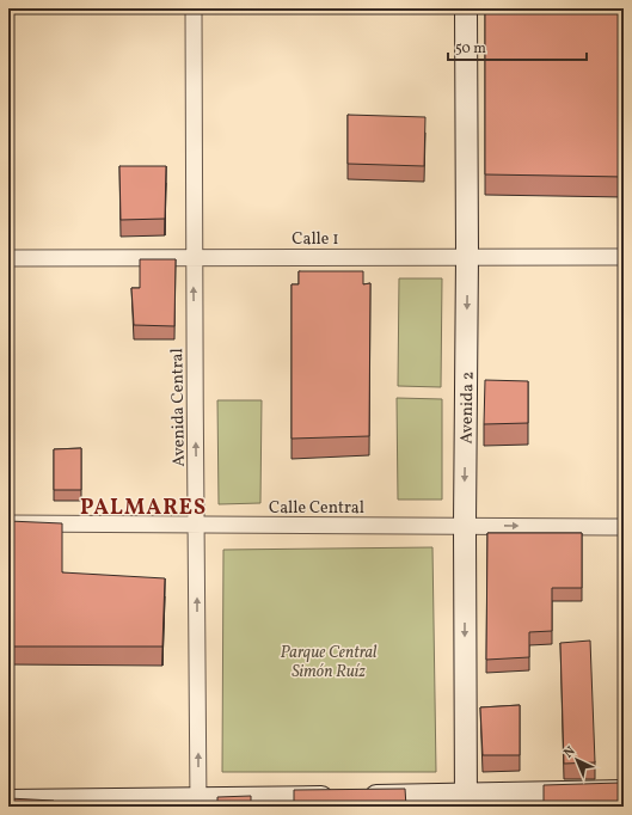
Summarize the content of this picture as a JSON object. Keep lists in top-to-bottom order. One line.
{"streets":{"main road":["Avenida 2"],"street":["Calle 1","Avenida Central","Calle Central"]},"crossings":[["Calle 1","Avenida Central"],["Calle 1","Avenida 2"],["Avenida Central","Calle Central"],["Avenida 2","Calle Central"]],"one_way":["Avenida Central","Avenida 2"],"districts":["PALMARES"],"parks":["Parque Central Simón Ruíz"],"scale_bar":"50 m","north":"top left"}
